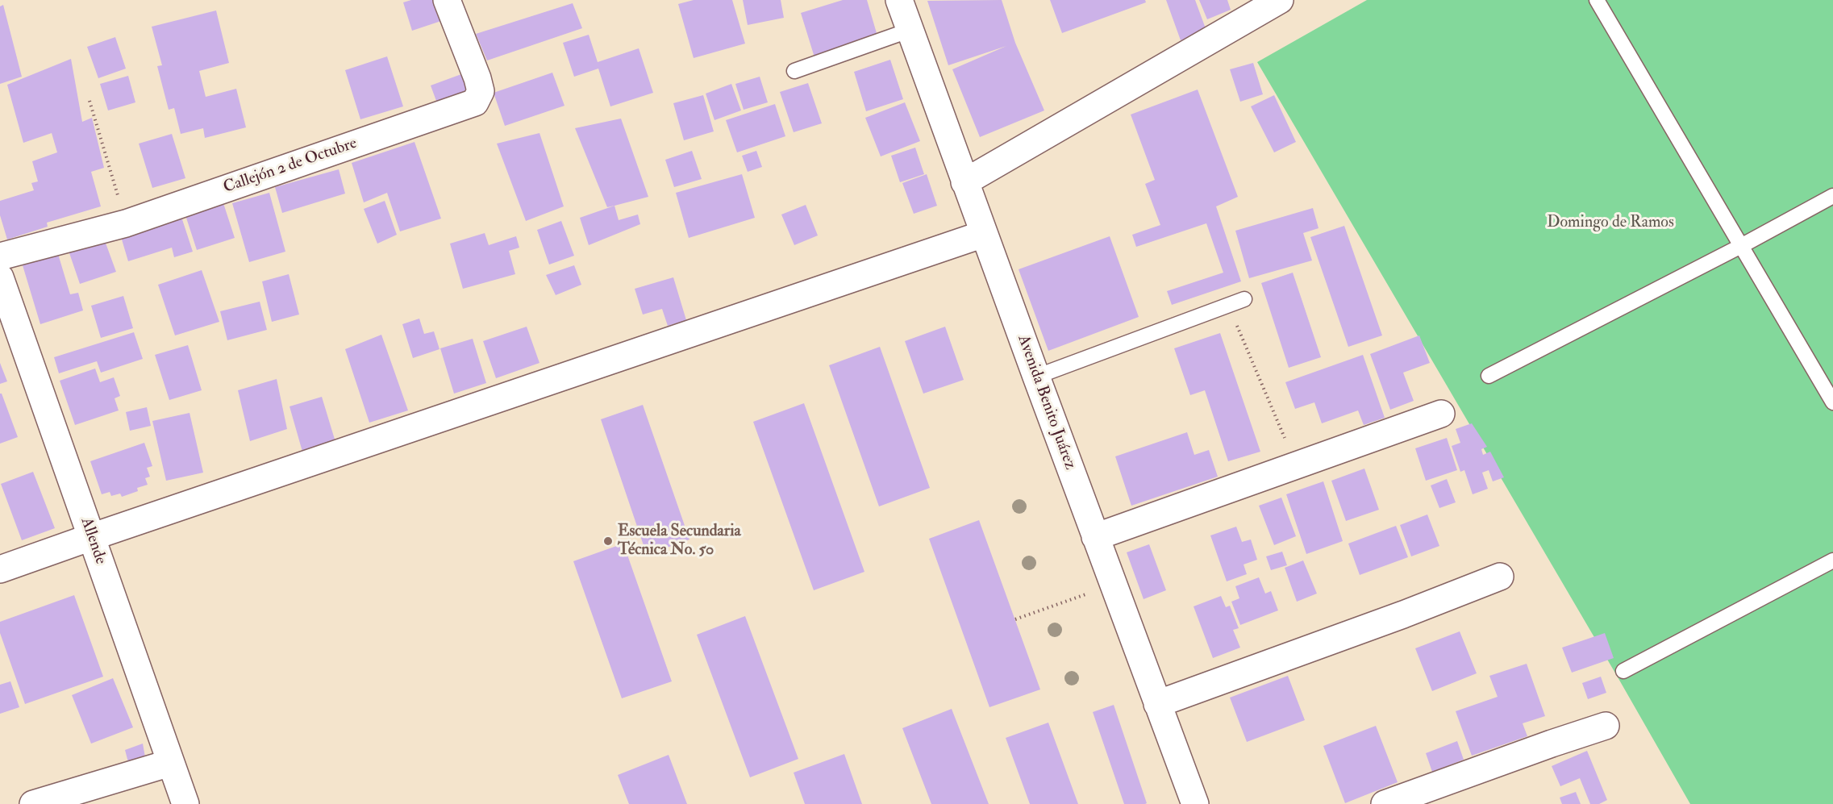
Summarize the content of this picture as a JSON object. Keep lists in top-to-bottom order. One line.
{"streets":{"street":["Callejón 2 de Octubre","Avenida Benito Juárez","Allende"]},"parks":["Domingo de Ramos"],"places":["Escuela Secundaria Técnica No. 50"]}
